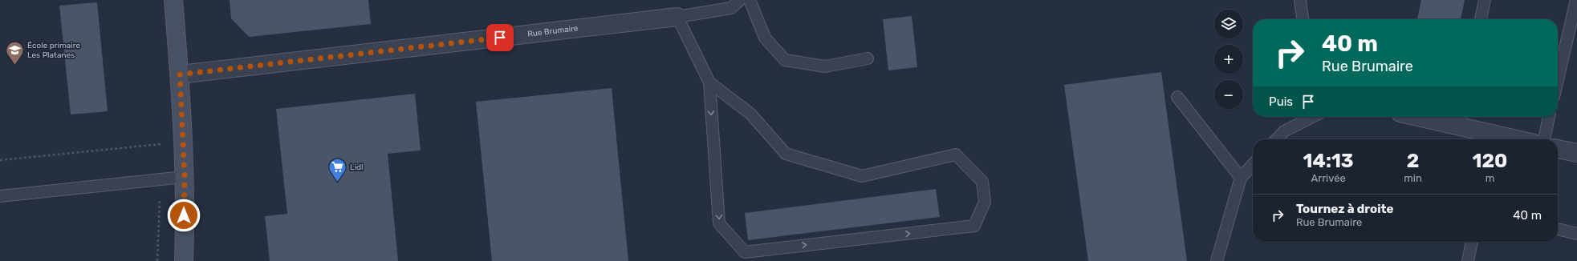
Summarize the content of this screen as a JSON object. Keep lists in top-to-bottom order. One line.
{"streets":{"street":["Rue Brumaire"]},"places":{"school or university":["École primaire Les Platanes"],"supermarket":["Lidl"]},"page":{"map_buttons":["+","−"],"turn":["40 m","Rue Brumaire"],"then":"Puis","eta":["14:13","Arrivée","2","min","120","m"],"list":[{"name":"Tournez à droite","note":"Rue Brumaire","value":"40 m"}]}}
